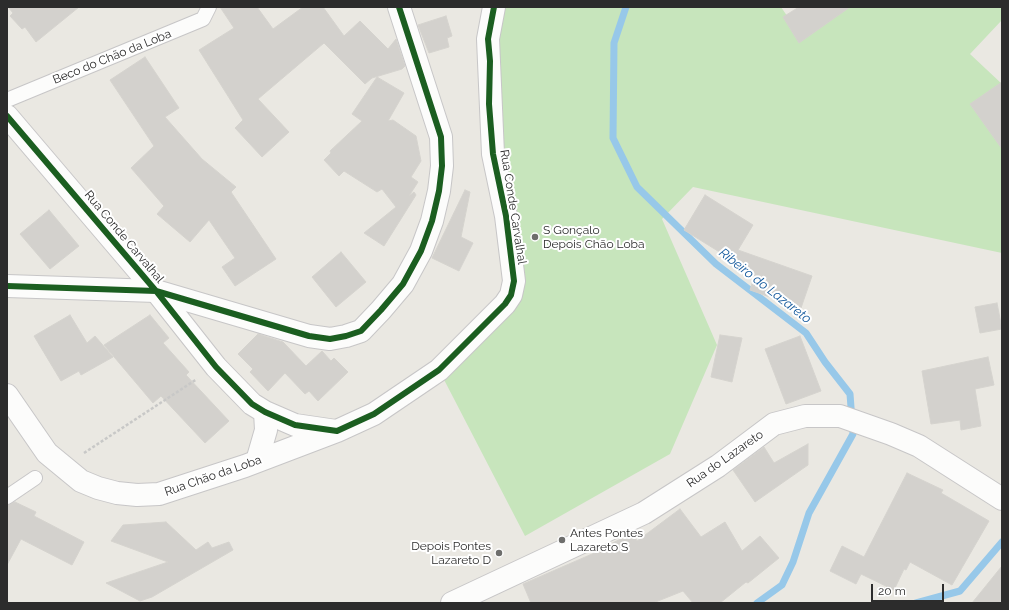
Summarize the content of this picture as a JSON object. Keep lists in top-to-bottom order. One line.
{"streets":{"street":["Rua Conde Carvalhal","Rua do Lazareto","Rua Chão da Loba"],"lane":["Beco do Chão da Loba"]},"crossings":[["Rua Conde Carvalhal","Rua Chão da Loba"]],"water":["Ribeiro do Lazareto"],"places":["S Gonçalo Depois Chão Loba","Antes Pontes Lazareto S","Depois Pontes Lazareto D"],"scale_bar":"20 m"}
